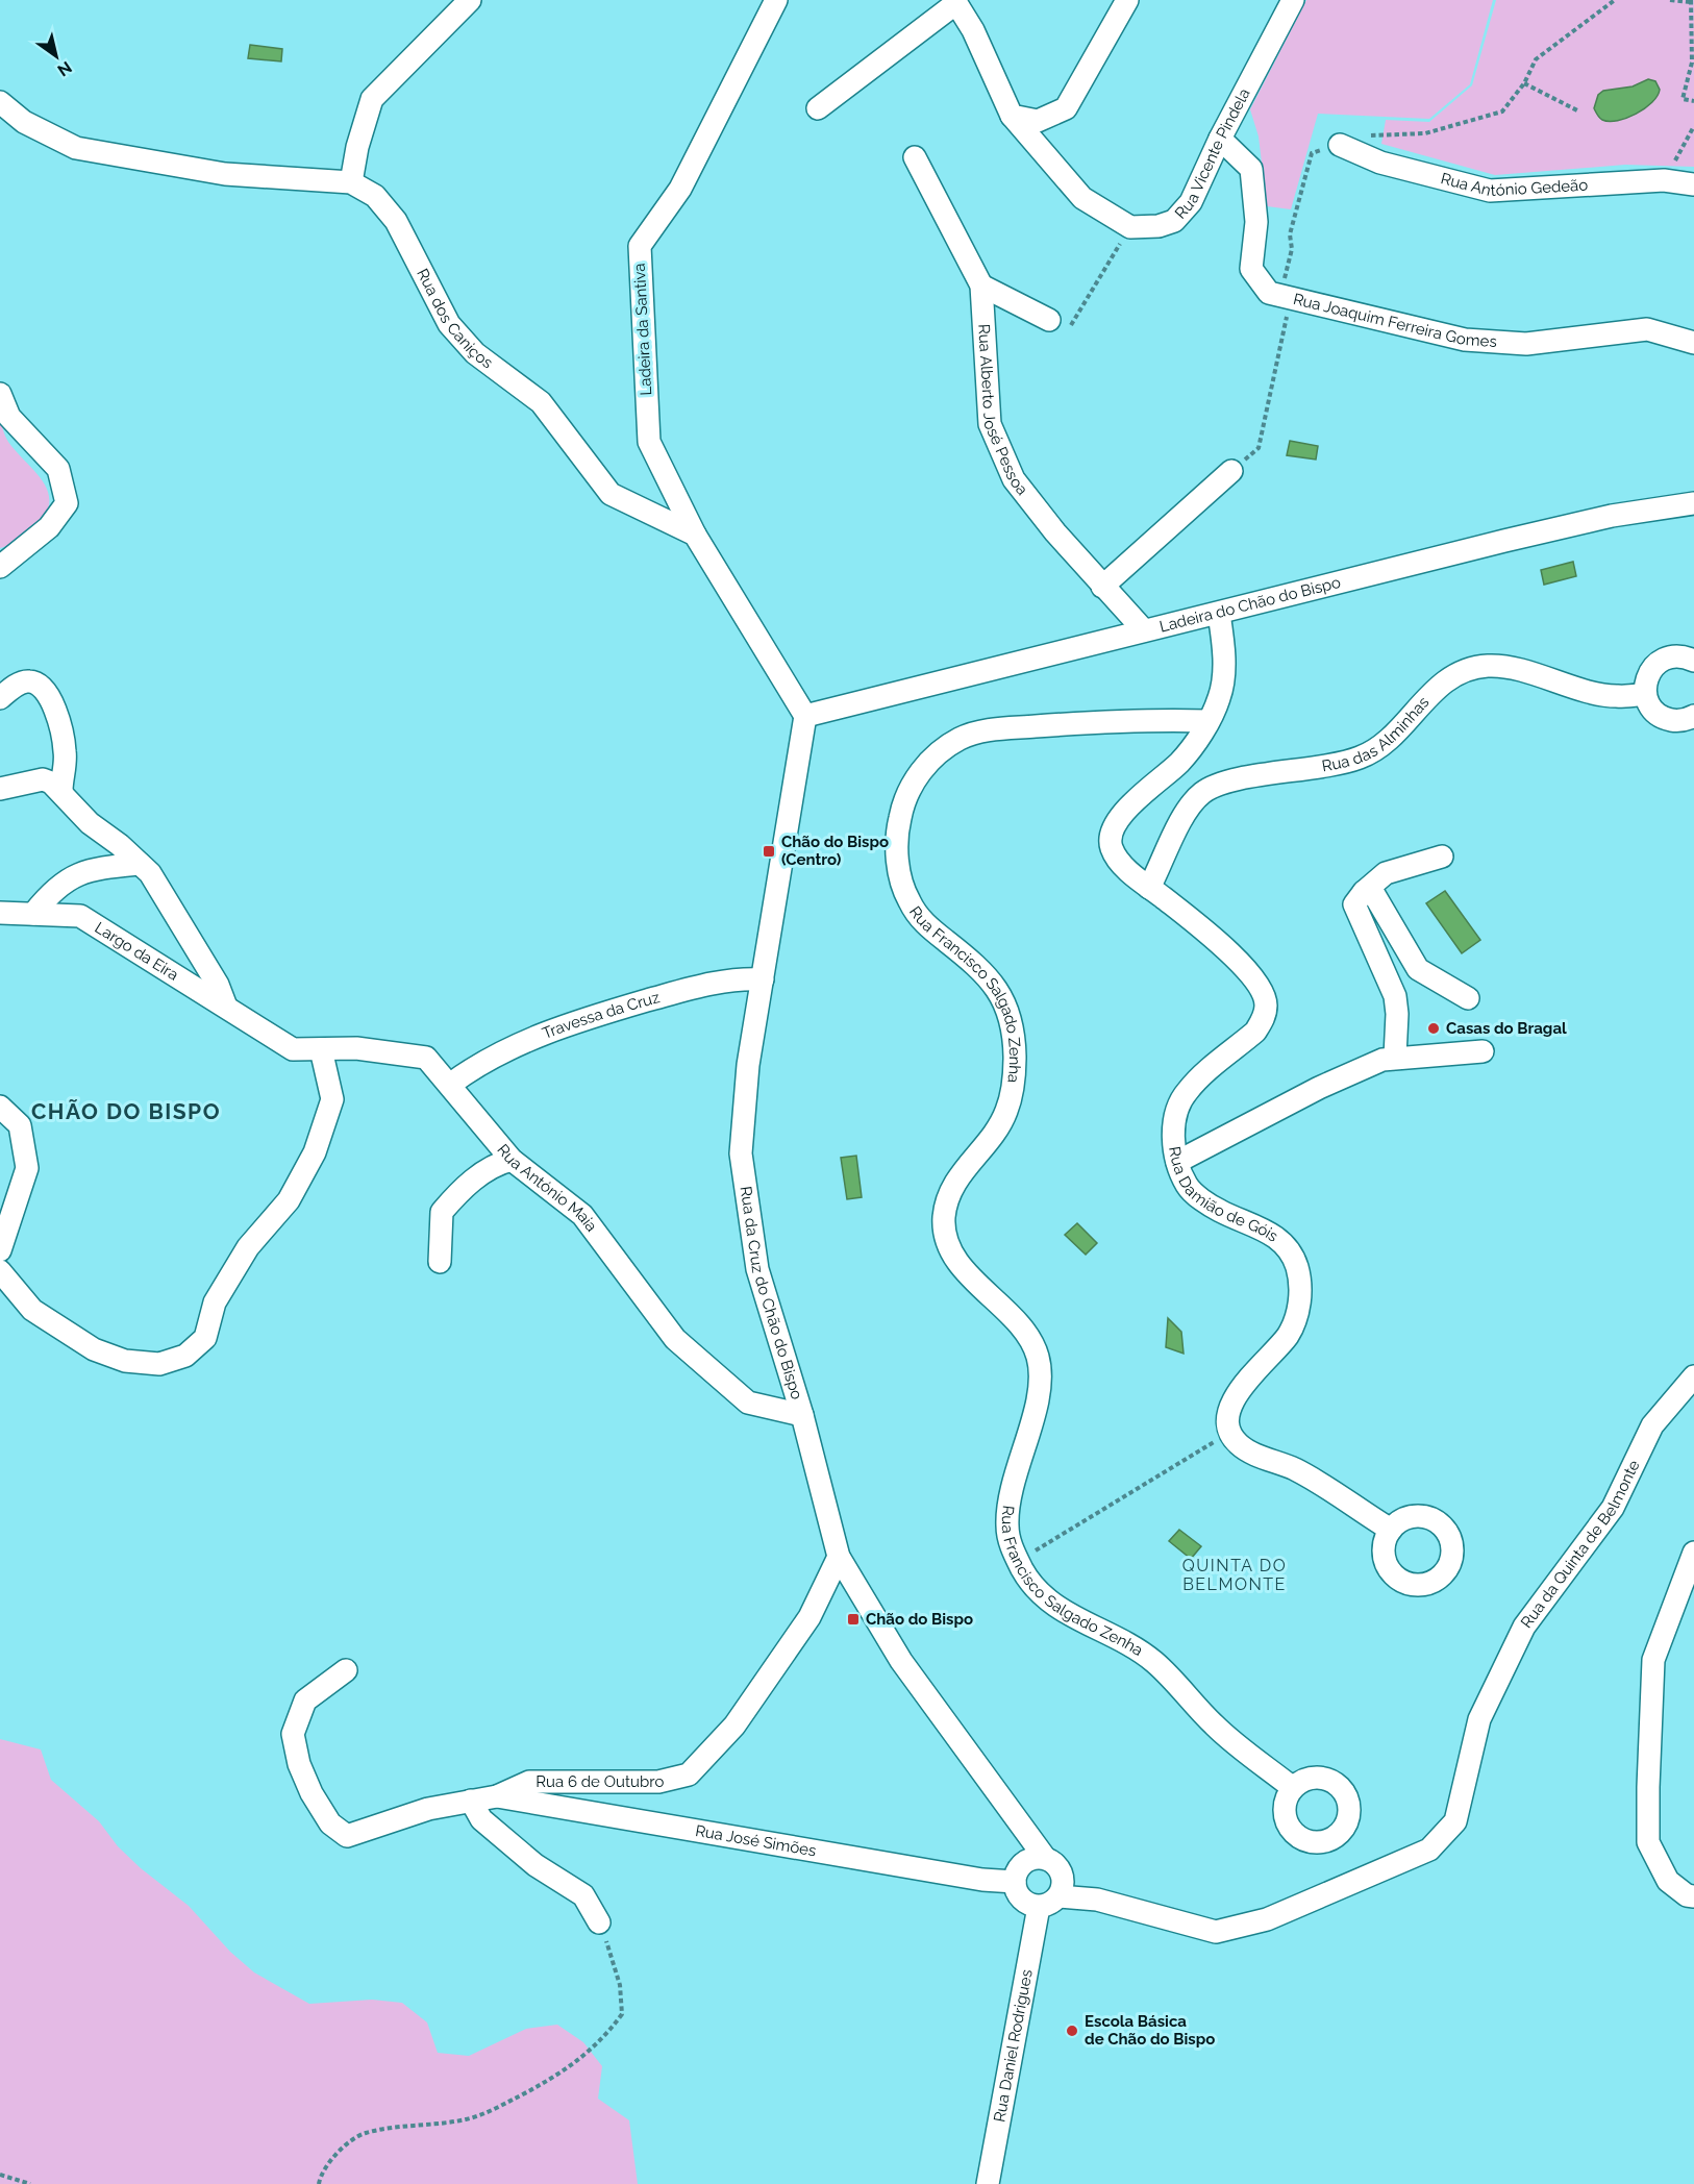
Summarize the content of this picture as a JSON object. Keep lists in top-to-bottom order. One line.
{"streets":{"street":["Rua Vicente Pindela","Rua António Gedeão","Rua dos Caniços","Rua Joaquim Ferreira Gomes","Ladeira da Santiva","Rua Alberto José Pessoa","Ladeira do Chão do Bispo","Rua das Alminhas","Largo da Eira","Rua Francisco Salgado Zenha","Travessa da Cruz","Rua António Maia","Rua Damião de Góis","Rua da Cruz do Chão do Bispo","Rua da Quinta de Belmonte","Rua 6 de Outubro","Rua José Simões","Rua Daniel Rodrigues"]},"crossings":[["Rua Vicente Pindela","Rua Joaquim Ferreira Gomes"],["Rua dos Caniços","Ladeira da Santiva"],["Rua Alberto José Pessoa","Ladeira do Chão do Bispo"],["Ladeira do Chão do Bispo","Rua Damião de Góis"],["Ladeira do Chão do Bispo","Rua da Cruz do Chão do Bispo"],["Rua das Alminhas","Rua Damião de Góis"],["Largo da Eira","Rua António Maia"],["Rua Francisco Salgado Zenha","Rua Damião de Góis"],["Travessa da Cruz","Rua António Maia"],["Travessa da Cruz","Rua da Cruz do Chão do Bispo"],["Rua António Maia","Rua da Cruz do Chão do Bispo"],["Rua da Cruz do Chão do Bispo","Rua 6 de Outubro"],["Rua da Cruz do Chão do Bispo","Rua José Simões"],["Rua da Cruz do Chão do Bispo","Rua Daniel Rodrigues"],["Rua 6 de Outubro","Rua José Simões"],["Rua José Simões","Rua Daniel Rodrigues"]],"districts":["CHÃO DO BISPO","QUINTA DO BELMONTE"],"places":{"transit":["Chão do Bispo (Centro)","Chão do Bispo"],"other":["Casas do Bragal","Escola Básica de Chão do Bispo"]},"north":"bottom right"}
